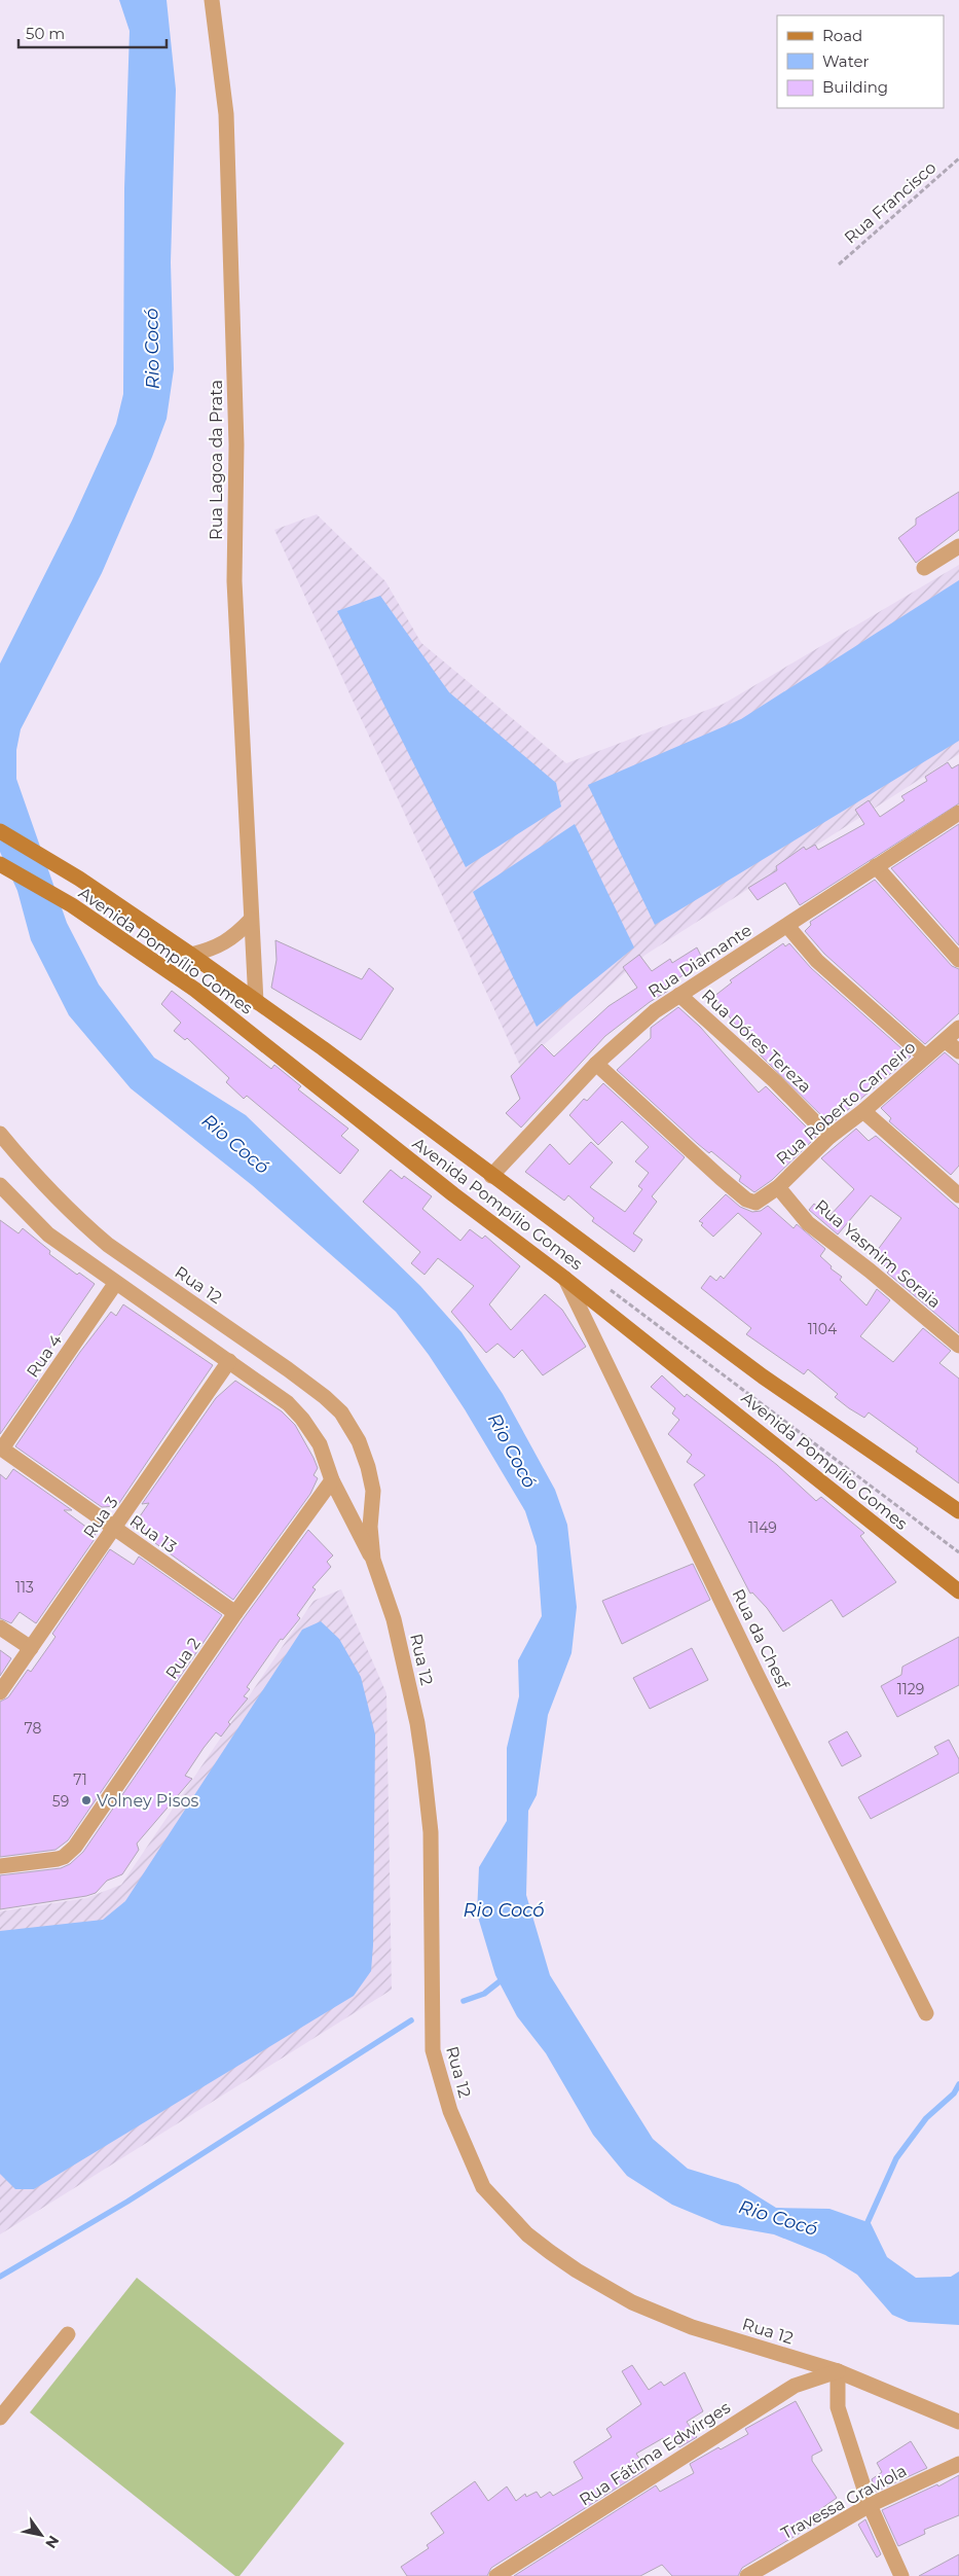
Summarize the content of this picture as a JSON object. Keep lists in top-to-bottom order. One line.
{"streets":{"main road":["Avenida Pompílio Gomes"],"street":["Rua Lagoa da Prata","Rua Diamante","Rua Dóres Tereza","Rua Roberto Carneiro","Rua Yasmim Soraia","Rua 12","Rua 4","Rua 3","Rua 13","Rua da Chesf","Rua 2","Rua Fátima Edwirges","Travessa Graviola"],"path":["Rua Francisco"]},"crossings":[["Rua Lagoa da Prata","Avenida Pompílio Gomes"],["Avenida Pompílio Gomes","Rua Diamante"],["Avenida Pompílio Gomes","Rua da Chesf"],["Rua Diamante","Rua Dóres Tereza"],["Rua Diamante","Rua Roberto Carneiro"],["Rua Dóres Tereza","Rua Roberto Carneiro"],["Rua Roberto Carneiro","Rua Yasmim Soraia"],["Rua 12","Rua 4"],["Rua 12","Rua 3"],["Rua 12","Rua 2"],["Rua 12","Rua Fátima Edwirges"],["Rua 4","Rua 13"],["Rua 3","Rua 13"],["Rua 13","Rua 2"]],"water":["Rio Cocó"],"places":["Volney Pisos"],"house_numbers":["1104","1149","113","1129","78","71","59"],"legend":["Road","Water","Building"],"scale_bar":"50 m","north":"bottom right"}
